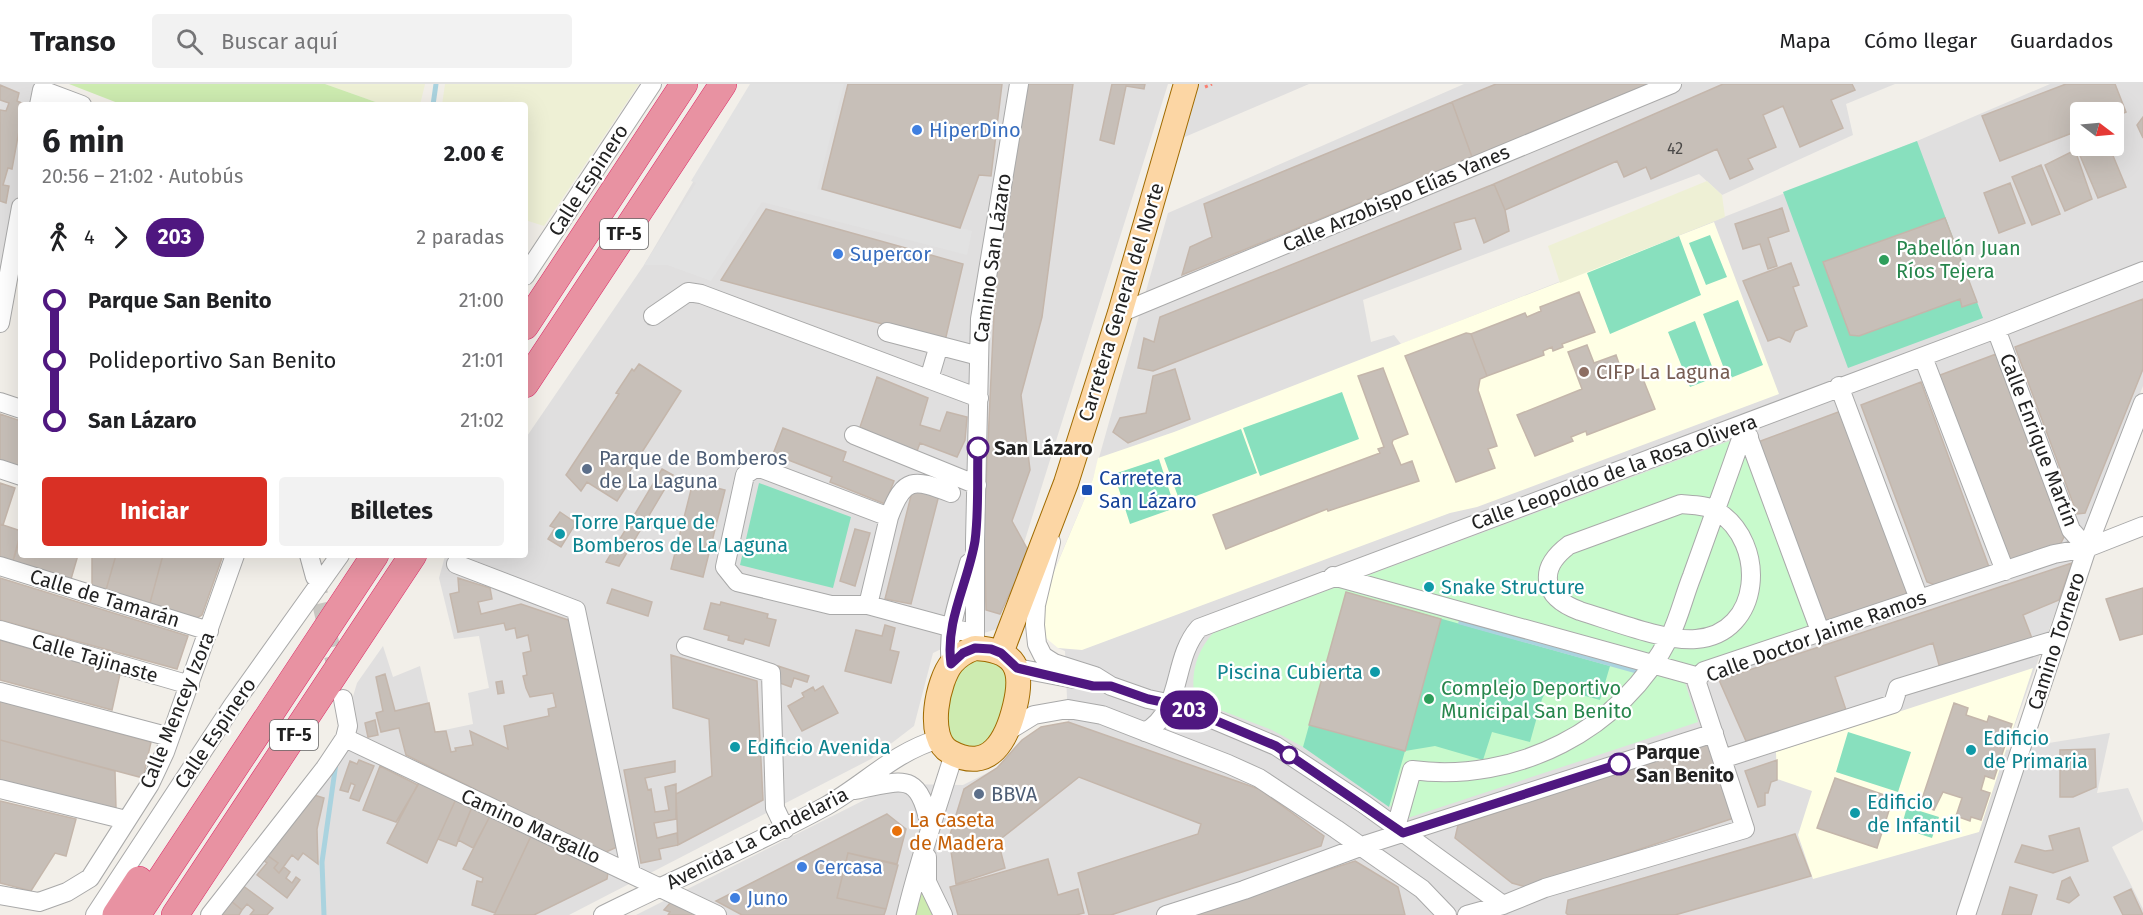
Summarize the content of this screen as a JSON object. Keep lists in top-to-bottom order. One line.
{"streets":{"highway":["TF-5"],"main road":["Carretera General del Norte"],"street":["Calle Espinero","Calle Arzobispo Elías Yanes","Camino San Lázaro","Calle Enrique Martín","Calle Leopoldo de la Rosa Olivera","Calle de Tamarán","Calle Doctor Jaime Ramos","Camino Tornero","Calle Tajinaste","Calle Mencey Izora","Camino Margallo","Avenida La Candelaria"]},"crossings":[["Calle Arzobispo Elías Yanes","Carretera General del Norte"],["Camino San Lázaro","Carretera General del Norte"],["Camino San Lázaro","Avenida La Candelaria"],["Carretera General del Norte","Avenida La Candelaria"],["Calle Enrique Martín","Calle Leopoldo de la Rosa Olivera"],["Calle Enrique Martín","Calle Doctor Jaime Ramos"],["Calle Enrique Martín","Camino Tornero"],["Calle de Tamarán","Calle Mencey Izora"],["Calle Doctor Jaime Ramos","Camino Tornero"],["Calle Tajinaste","Calle Mencey Izora"],["Camino Margallo","Avenida La Candelaria"]],"places":{"other":["HiperDino","Supercor","Pabellón Juan Ríos Tejera","CIFP La Laguna","San Lázaro","Parque de Bomberos de La Laguna","Torre Parque de Bomberos de La Laguna","Snake Structure","Piscina Cubierta","Complejo Deportivo Municipal San Benito","Edificio Avenida","Edificio de Primaria","Parque San Benito","BBVA","Edificio de Infantil","La Caseta de Madera","Cercasa","Juno"],"transit":["Carretera San Lázaro"]},"lines":["bus line 203"],"house_numbers":["42"],"north":"right","page":{"header":"Transo","search":"Buscar aquí","nav":["Mapa","Cómo llegar","Guardados"],"on_map":"203","heading":["6 min","20:56 – 21:02 · Autobús","2.00 €"],"legs":["4","203","2 paradas"],"list":[{"name":"Parque San Benito","value":"21:00"},{"name":"Polideportivo San Benito","value":"21:01"},{"name":"San Lázaro","value":"21:02"}],"buttons":["Iniciar","Billetes"]}}
